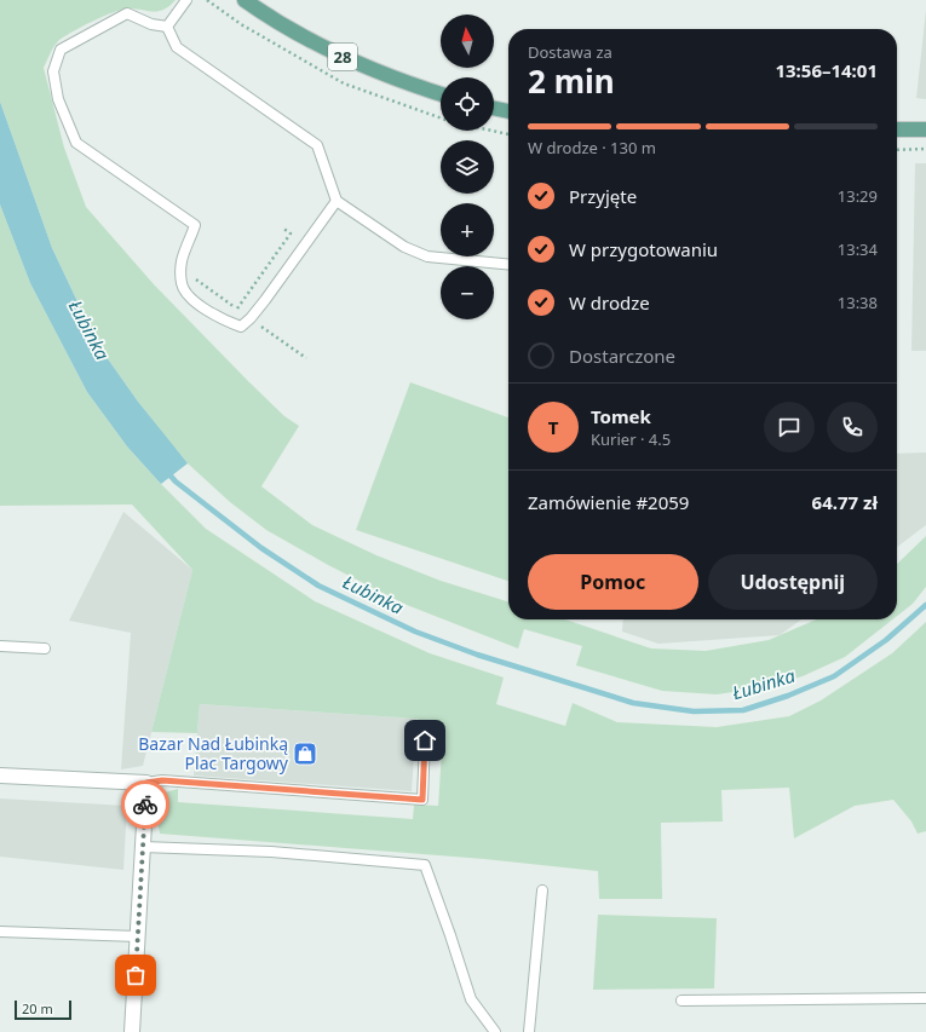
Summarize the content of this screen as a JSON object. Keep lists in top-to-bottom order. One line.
{"streets":{"main road":["28"]},"water":["Łubinka"],"places":{"shop":["Bazar Nad Łubinką Plac Targowy"]},"scale_bar":"20 m","north":"top","page":{"map_buttons":["+","−"],"heading":["2 min","Dostawa za","13:56–14:01"],"panel":["Tomek","Kurier · 4.5","Zamówienie #2059","64.77 zł"],"bar":"W drodze · 130 m","list":[["Przyjęte","13:29"],["W przygotowaniu","13:34"],["W drodze","13:38"],"Dostarczone"],"round":"T","buttons":["Pomoc","Udostępnij"],"scale":"20 m"}}
